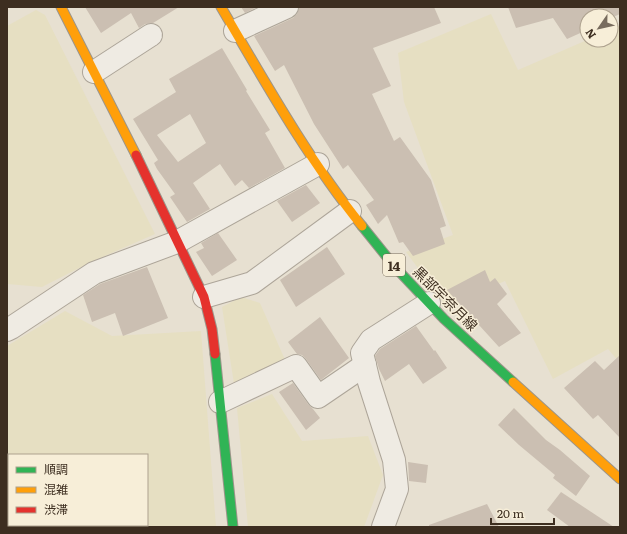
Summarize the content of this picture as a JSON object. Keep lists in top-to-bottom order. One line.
{"streets":{"main road":["14","黒部宇奈月線"]},"legend":["順調","混雑","渋滞"],"scale_bar":"20 m","north":"bottom left"}
